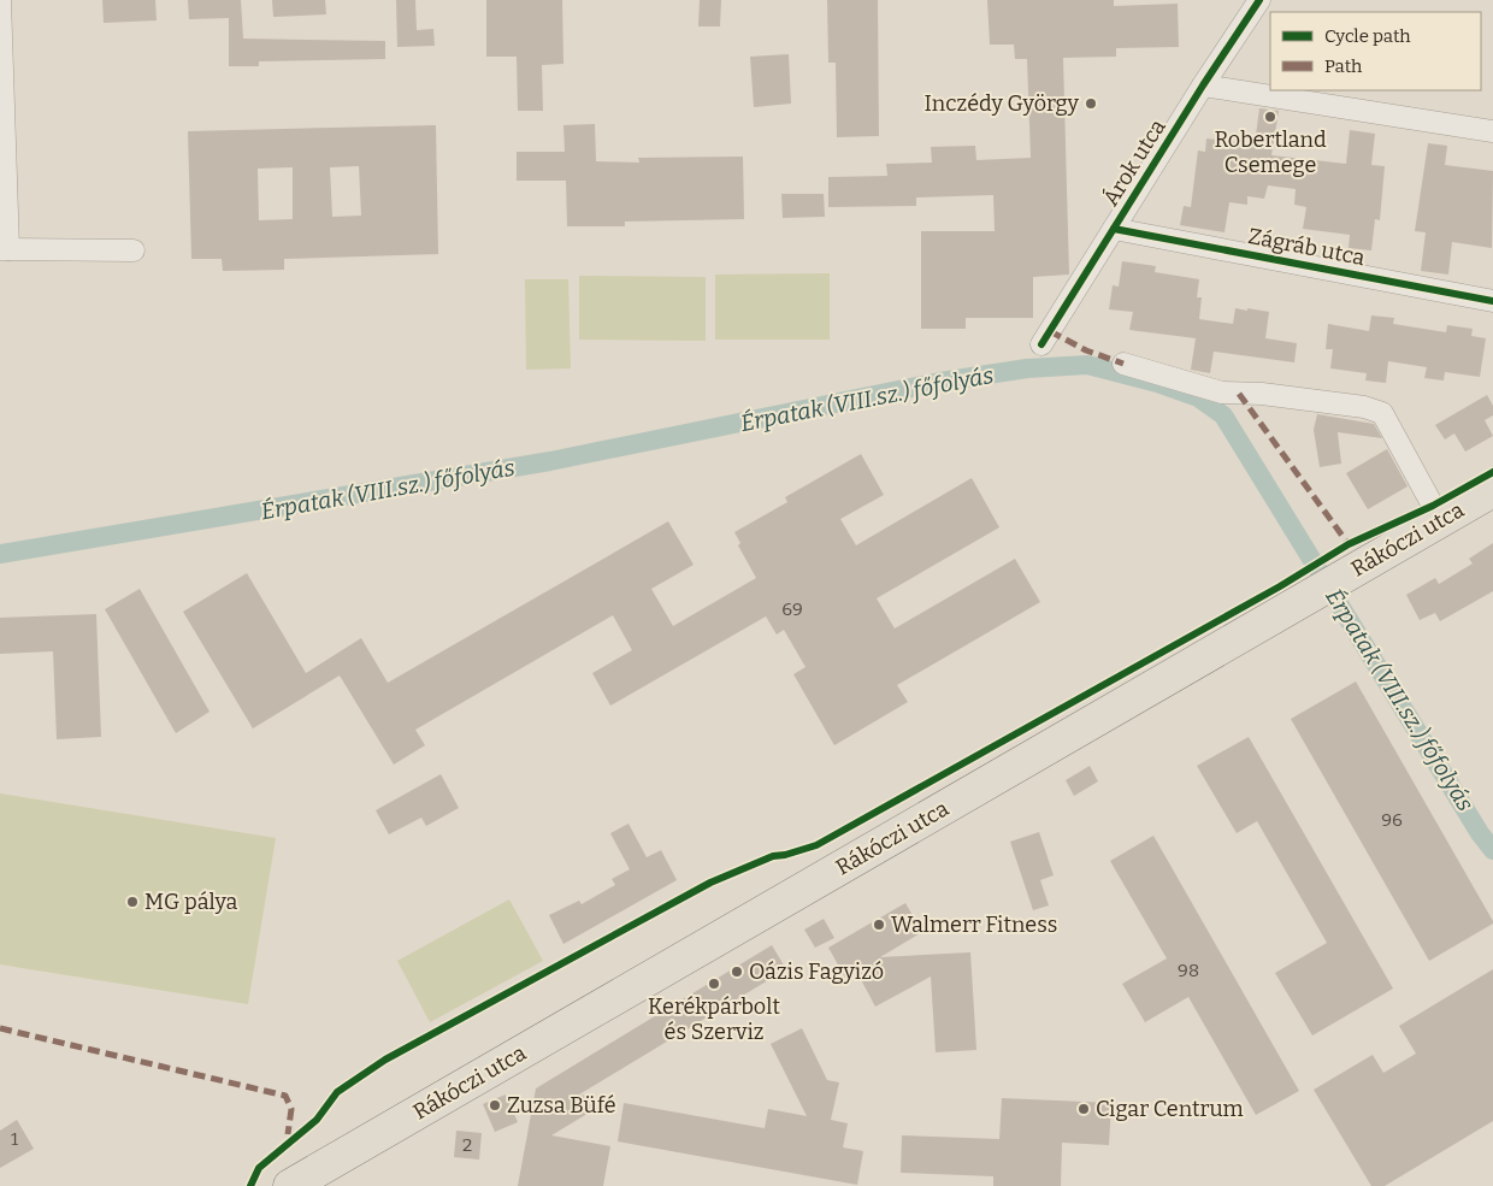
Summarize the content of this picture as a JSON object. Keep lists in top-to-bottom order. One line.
{"streets":{"main road":["Rákóczi utca"],"street":["Árok utca","Zágráb utca"]},"crossings":[["Árok utca","Zágráb utca"]],"water":["Érpatak (VIII.sz.) főfolyás"],"places":["Inczédy György","Robertland Csemege","MG pálya","Walmerr Fitness","Oázis Fagyizó","Kerékpárbolt és Szerviz","Zuzsa Büfé","Cigar Centrum"],"house_numbers":["69","96","98","1","2"],"legend":["Cycle path","Path"]}
